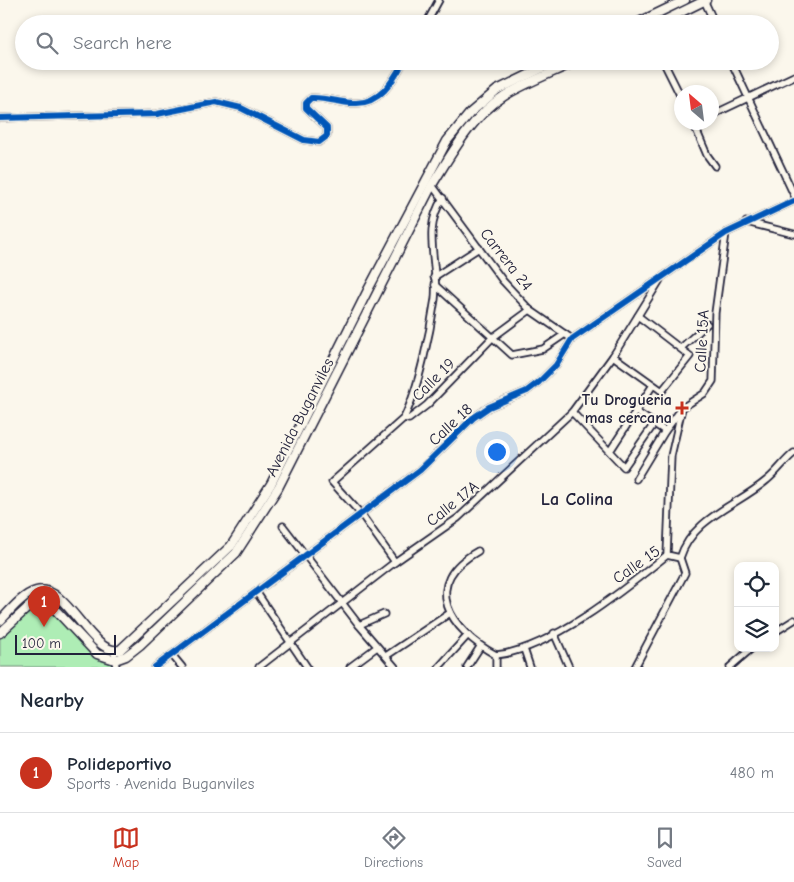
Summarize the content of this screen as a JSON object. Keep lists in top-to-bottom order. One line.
{"streets":{"main road":["Avenida Buganviles"],"street":["Carrera 24","Calle 15A","Calle 19","Calle 18","Calle 17A","Calle 15"]},"crossings":[["Carrera 24","Calle 19"],["Carrera 24","Avenida Buganviles"],["Carrera 24","Calle 18"],["Calle 15A","Calle 18"],["Calle 19","Calle 18"],["Calle 18","Calle 17A"]],"districts":["La Colina"],"places":{"health":["Tu Drogueria mas cercana"]},"scale_bar":"100 m","north":"top left","page":{"search":"Search here","pins":"1","scale":"100 m","heading":"Nearby","list":[{"mark":"1","name":"Polideportivo","note":"Sports · Avenida Buganviles","value":"480 m"}],"nav":["Map","Directions","Saved"]}}
